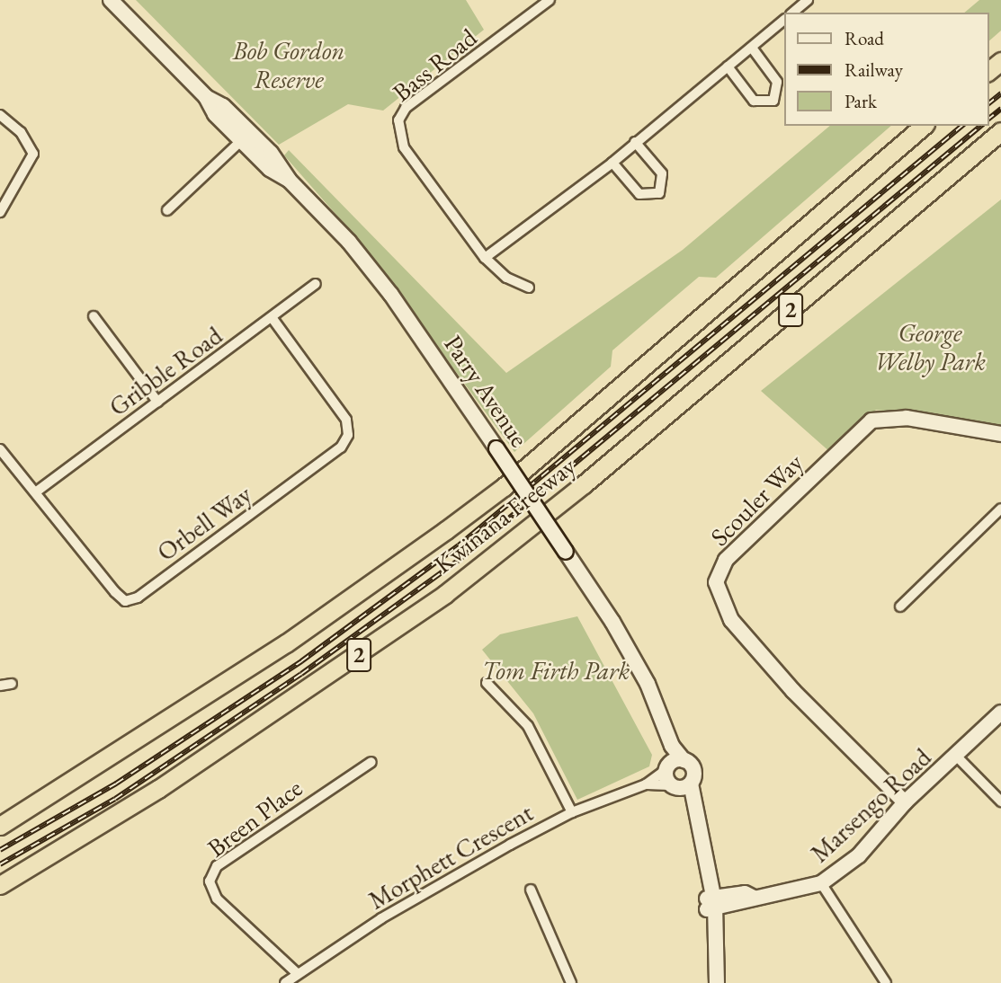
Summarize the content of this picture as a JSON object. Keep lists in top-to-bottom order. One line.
{"streets":{"highway":["2","Kwinana Freeway"],"main road":["Parry Avenue","Scouler Way","Marsengo Road"],"street":["Bass Road","Gribble Road","Orbell Way","Breen Place","Morphett Crescent"]},"crossings":[["Gribble Road","Orbell Way"],["Parry Avenue","Marsengo Road"],["Parry Avenue","Morphett Crescent"],["Scouler Way","Marsengo Road"],["Breen Place","Morphett Crescent"]],"parks":["Bob Gordon Reserve","George Welby Park","Tom Firth Park"],"legend":["Road","Railway","Park"]}
